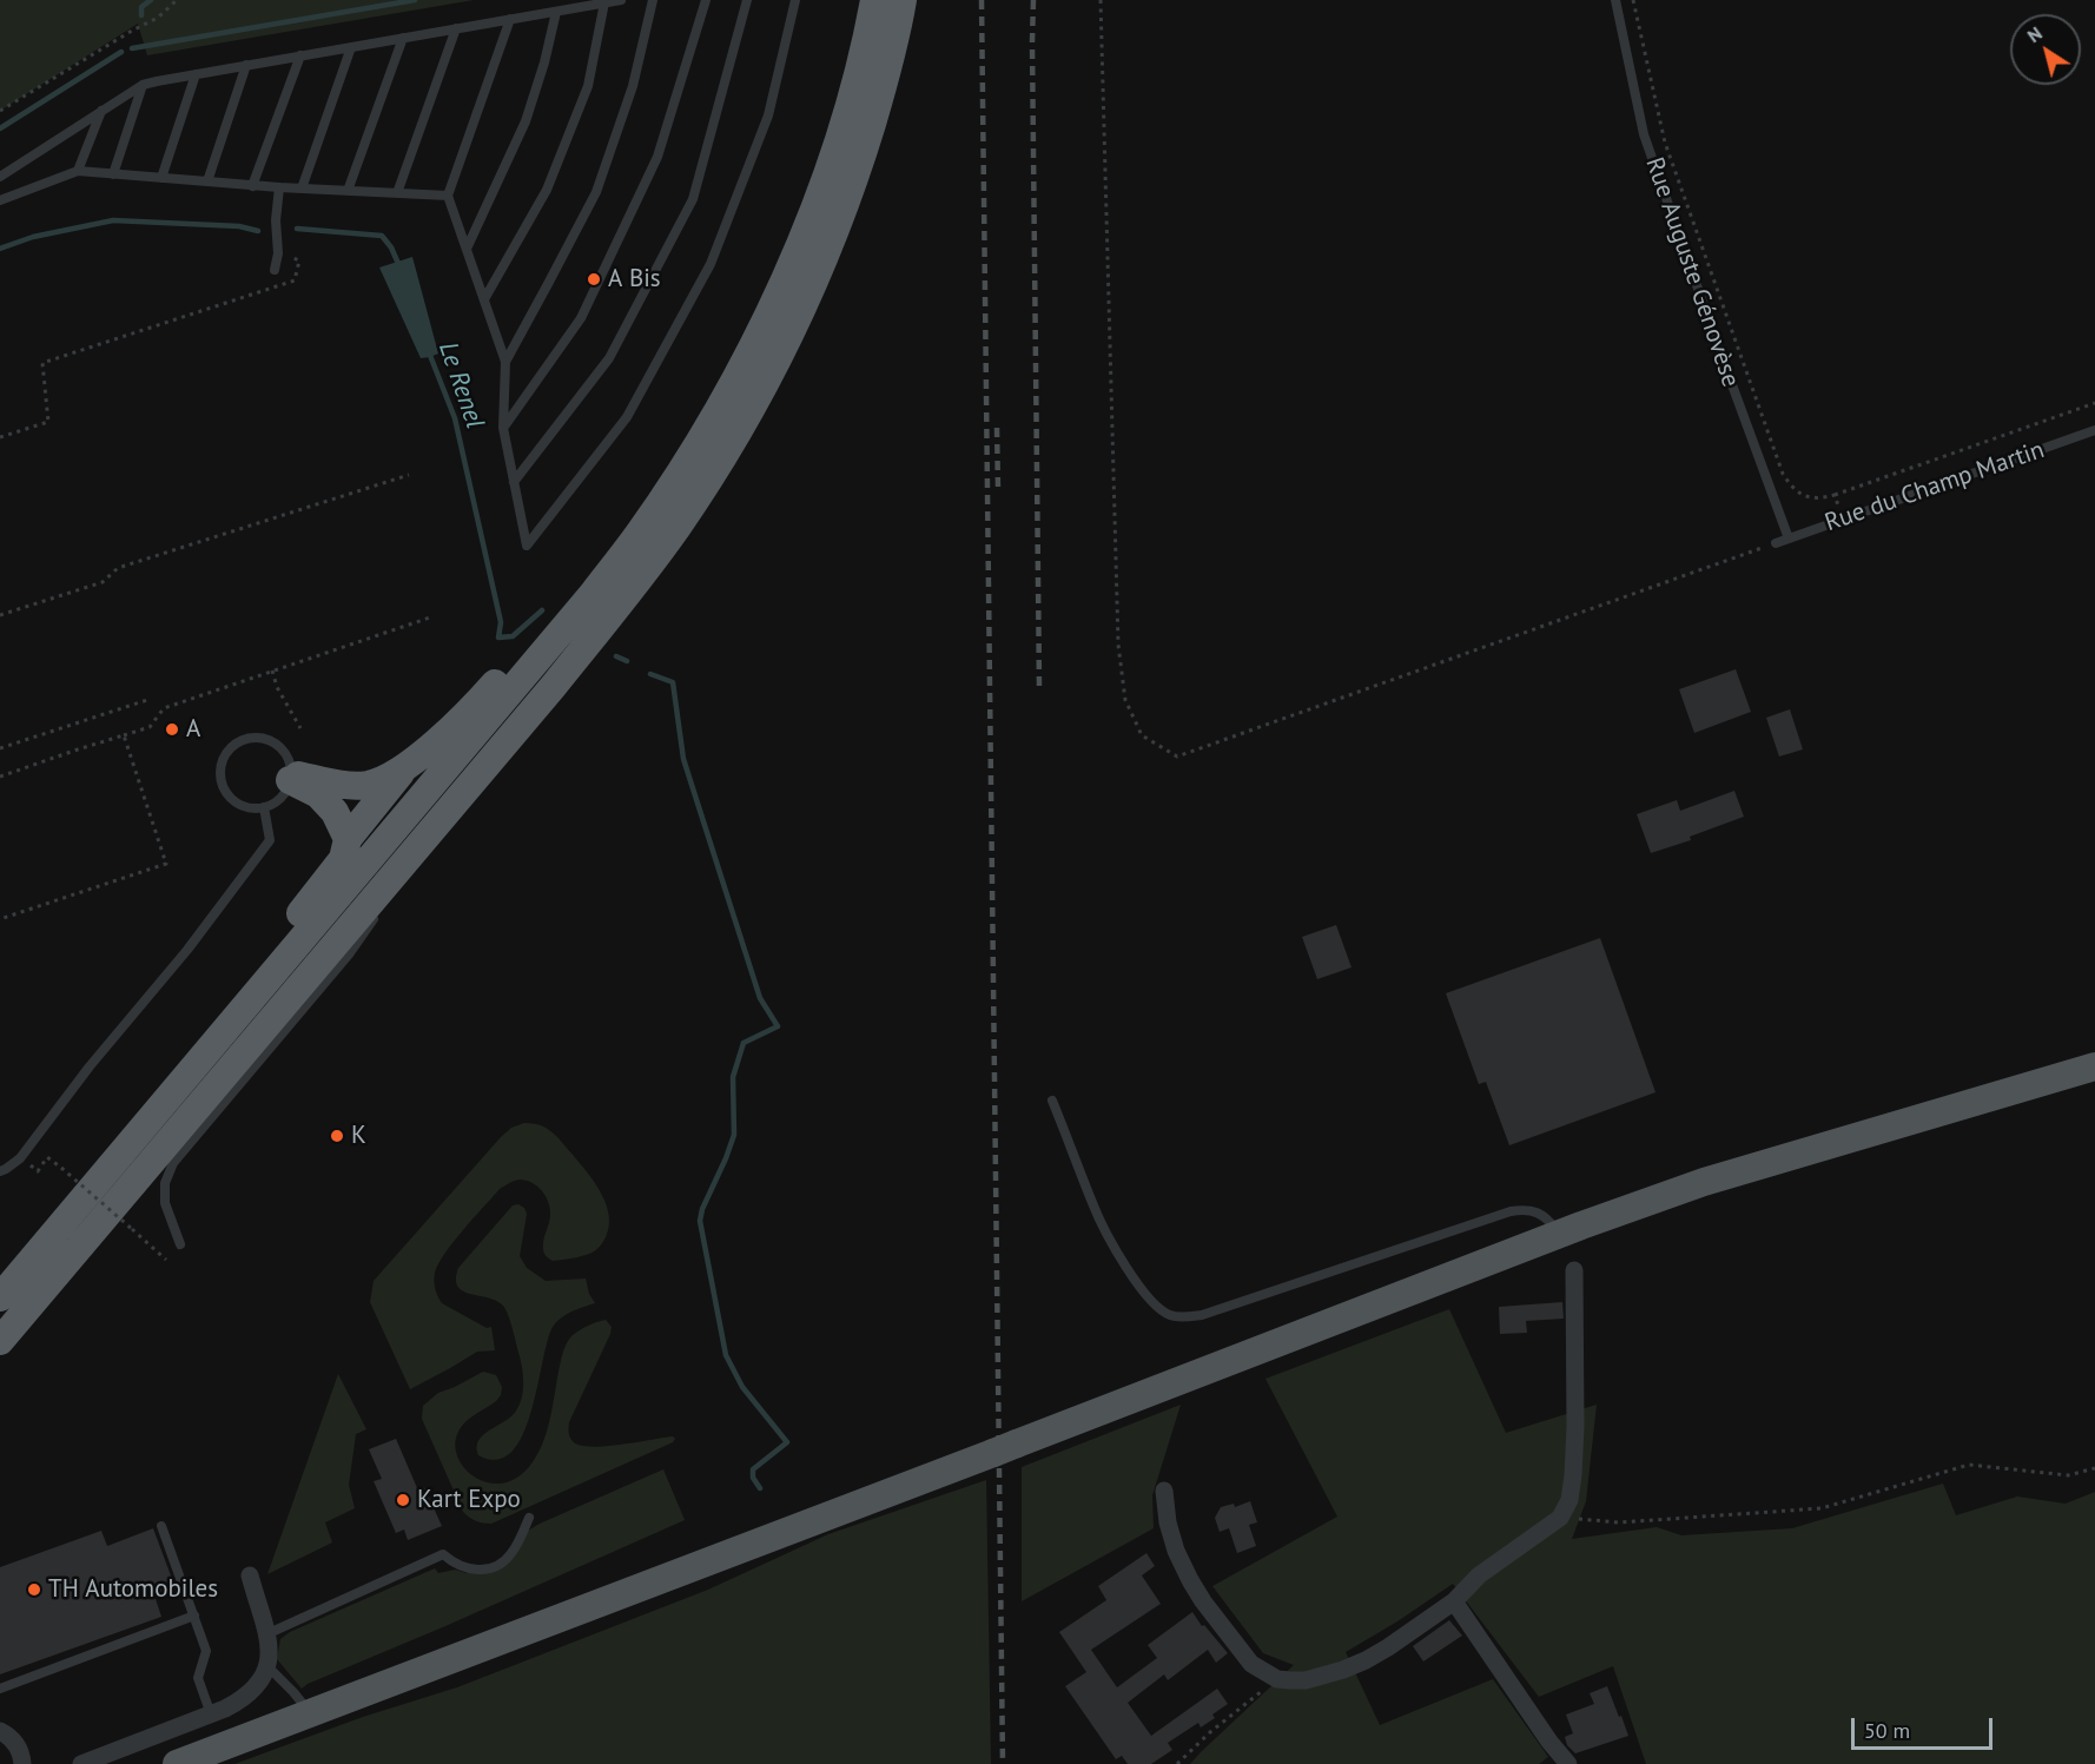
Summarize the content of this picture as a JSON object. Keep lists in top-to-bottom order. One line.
{"streets":{"lane":["Rue Auguste Génovèse","Rue du Champ Martin"]},"crossings":[["Rue Auguste Génovèse","Rue du Champ Martin"]],"water":["Le Renel"],"places":["A Bis","A","K","Kart Expo","TH Automobiles"],"scale_bar":"50 m","north":"top left"}
